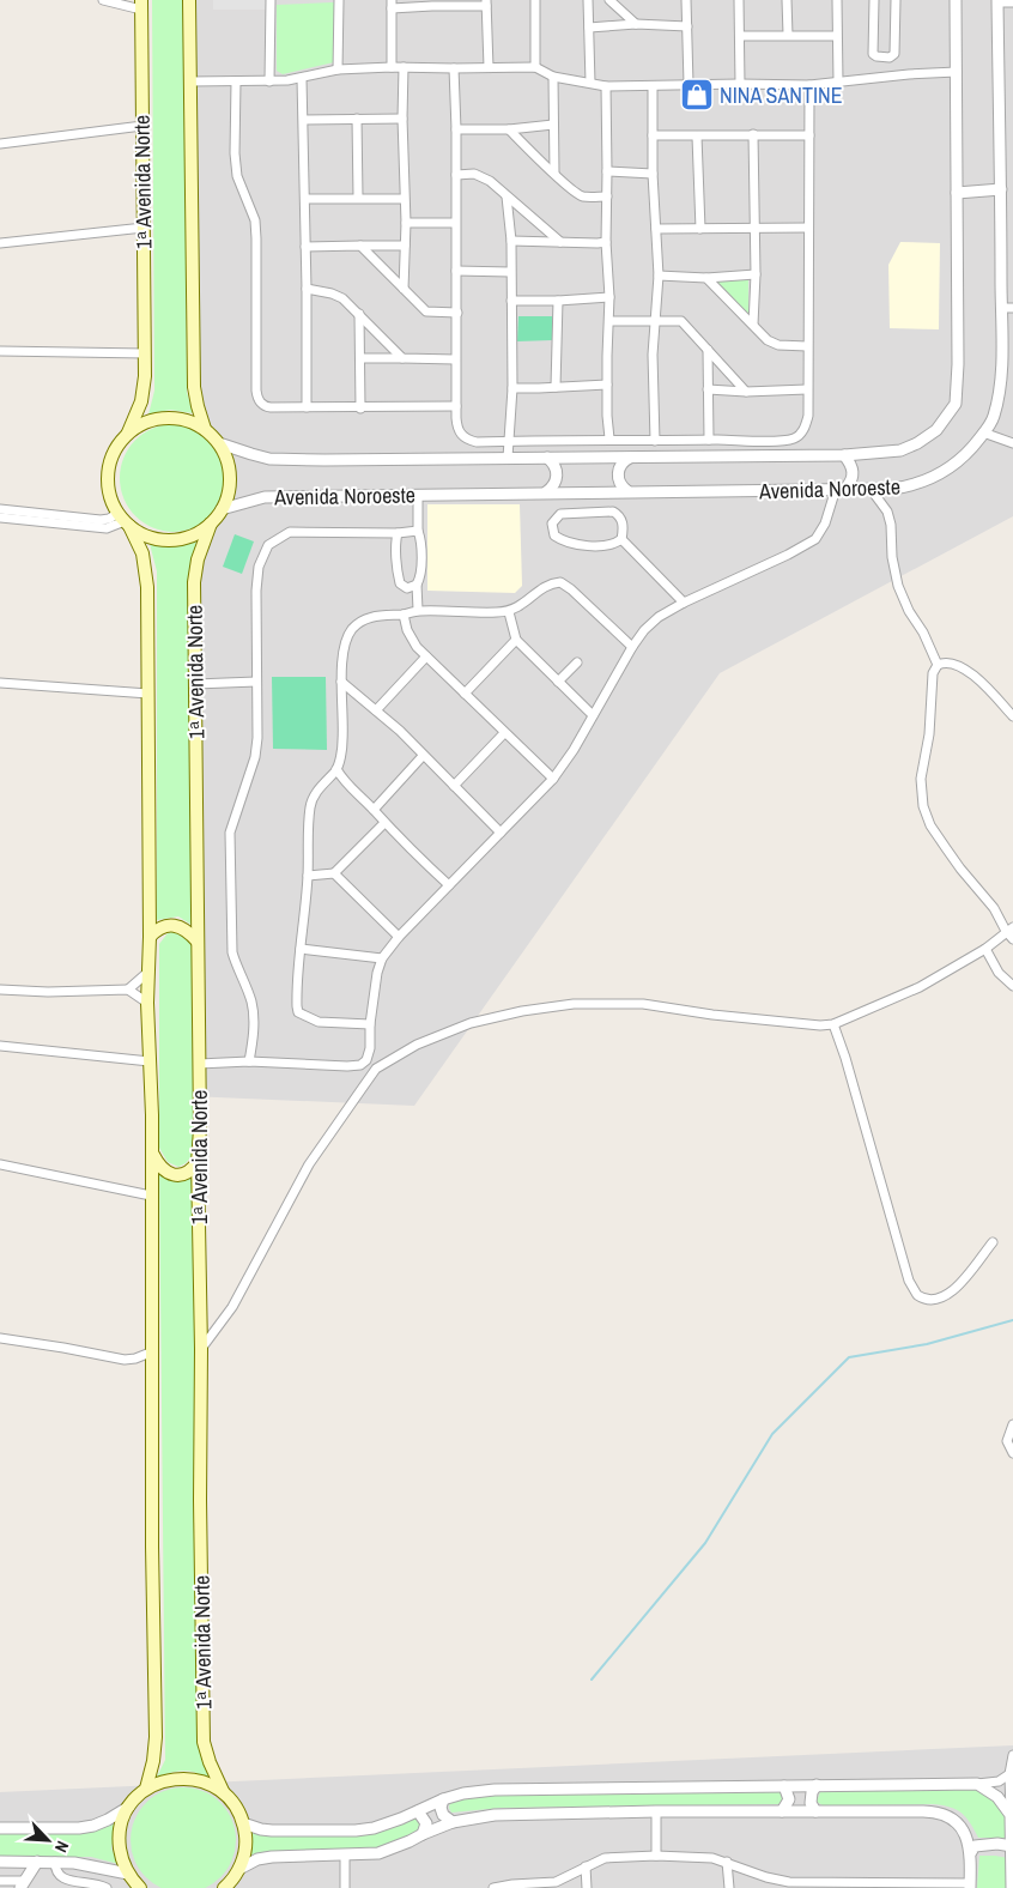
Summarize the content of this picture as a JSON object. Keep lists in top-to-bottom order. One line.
{"streets":{"main road":["1ᵃ Avenida Norte"],"street":["Avenida Noroeste"]},"crossings":[["1ᵃ Avenida Norte","Avenida Noroeste"]],"places":{"shop":["NINA SANTINE"]},"north":"bottom right"}
